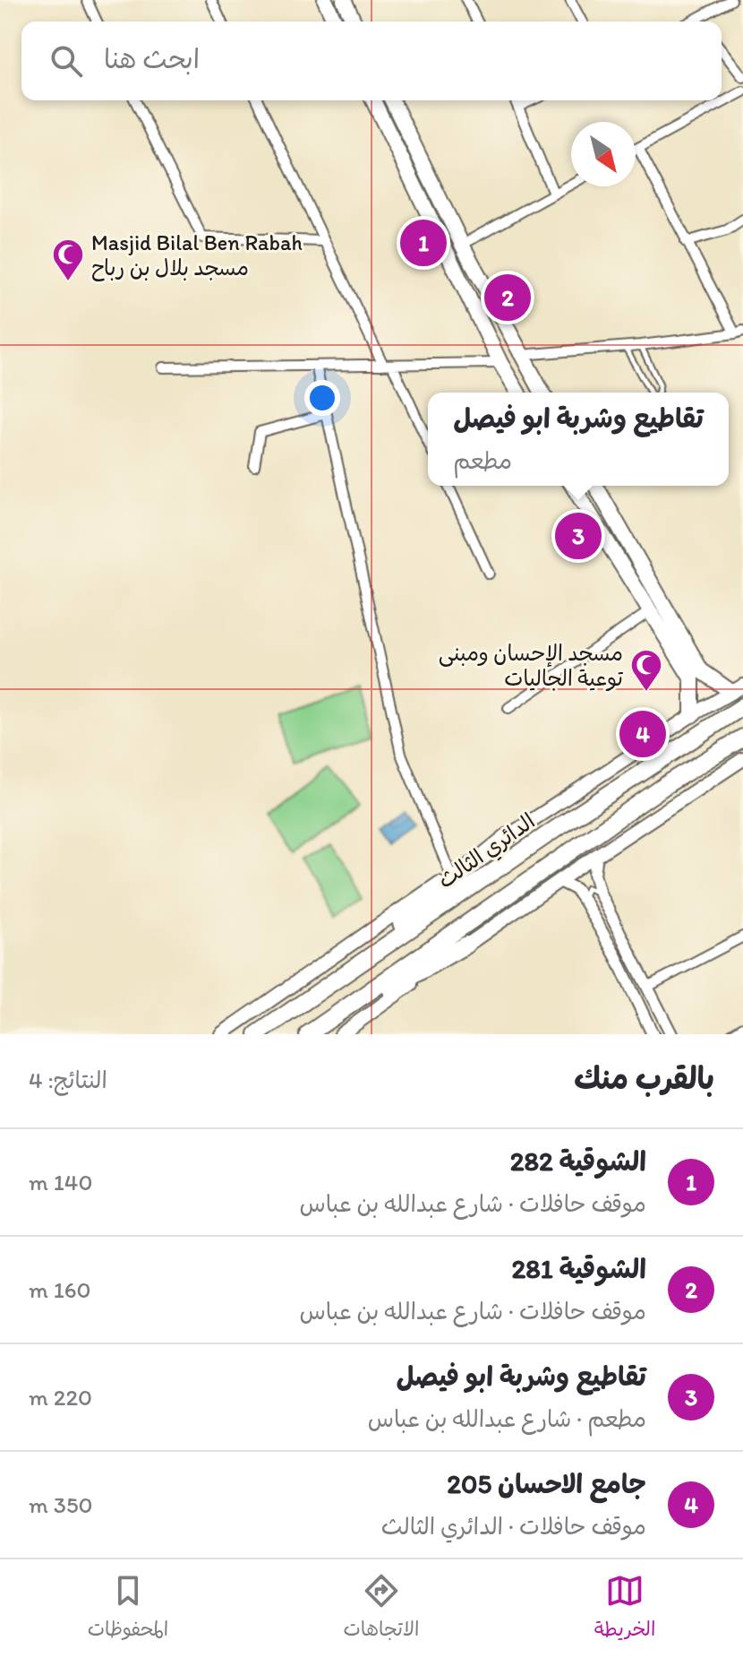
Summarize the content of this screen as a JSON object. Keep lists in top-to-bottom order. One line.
{"streets":{"highway":["الدائري الثالث"]},"places":{"mosque":["Masjid Bilal Ben Rabah مسجد بلال بن رباح","مسجد الإحسان ومبنى توعية الجاليات"]},"north":"bottom right","page":{"search":"ابحث هنا","pins":["1","2","3","4"],"popup":["تقاطيع وشربة ابو فيصل","مطعم"],"heading":["بالقرب منك","النتائج: 4"],"list":[{"mark":"1","name":"الشوقية 282","note":"موقف حافلات · شارع عبدالله بن عباس","value":"140 m"},{"mark":"2","name":"الشوقية 281","note":"موقف حافلات · شارع عبدالله بن عباس","value":"160 m"},{"mark":"3","name":"تقاطيع وشربة ابو فيصل","note":"مطعم · شارع عبدالله بن عباس","value":"220 m"},{"mark":"4","name":"جامع الاحسان 205","note":"موقف حافلات · الدائري الثالث","value":"350 m"}],"nav":["الخريطة","الاتجاهات","المحفوظات"]}}
